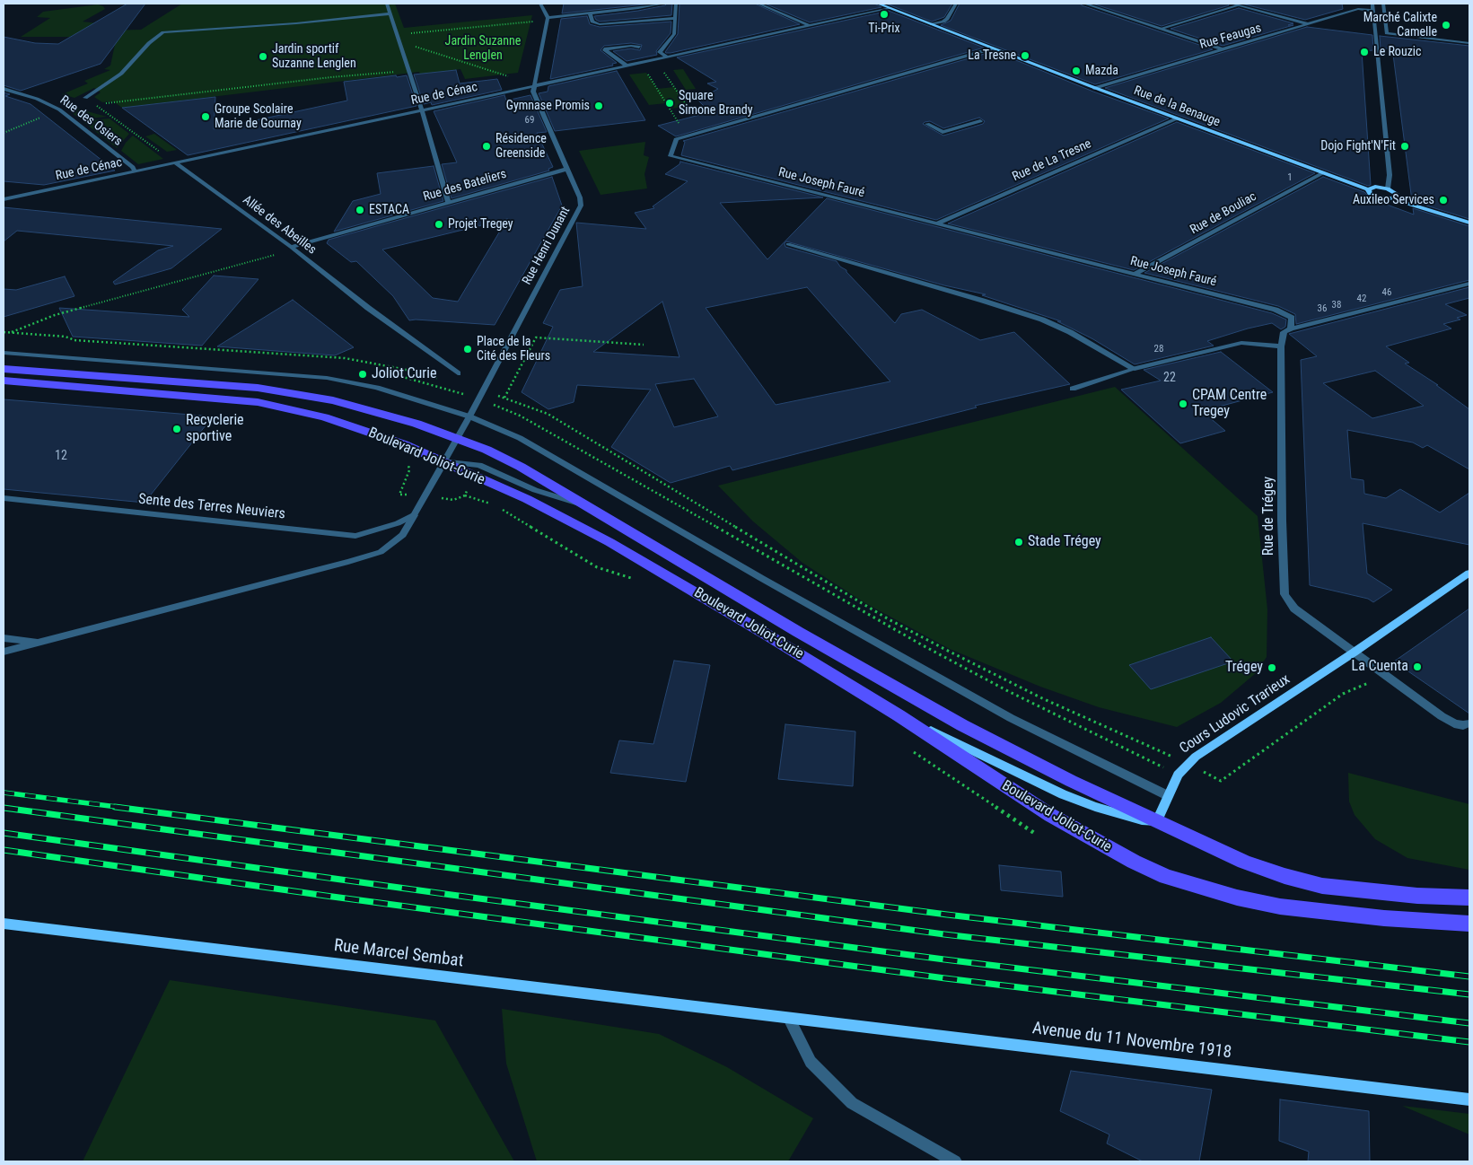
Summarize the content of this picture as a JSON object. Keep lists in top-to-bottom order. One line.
{"streets":{"main road":["Rue de la Benauge","Boulevard Joliot-Curie","Cours Ludovic Trarieux","Rue Marcel Sembat","Avenue du 11 Novembre 1918"],"street":["Rue Feaugas","Rue de Cénac","Rue des Osiers","Rue de La Tresne","Rue Joseph Fauré","Rue des Bateliers","Rue de Bouliac","Allée des Abeilles","Rue Henri Dunant","Sente des Terres Neuviers","Rue de Trégey"]},"crossings":[["Rue Feaugas","Rue de la Benauge"],["Rue de Cénac","Rue de la Benauge"],["Rue de Cénac","Rue des Osiers"],["Rue de Cénac","Allée des Abeilles"],["Rue de Cénac","Rue Henri Dunant"],["Rue de la Benauge","Rue de La Tresne"],["Rue de la Benauge","Rue Joseph Fauré"],["Rue de la Benauge","Rue de Bouliac"],["Rue de La Tresne","Rue Joseph Fauré"],["Rue Joseph Fauré","Rue de Bouliac"],["Rue Joseph Fauré","Rue de Trégey"],["Rue des Bateliers","Allée des Abeilles"],["Rue des Bateliers","Rue Henri Dunant"],["Rue Henri Dunant","Boulevard Joliot-Curie"],["Rue Henri Dunant","Sente des Terres Neuviers"],["Boulevard Joliot-Curie","Cours Ludovic Trarieux"],["Rue de Trégey","Cours Ludovic Trarieux"],["Rue Marcel Sembat","Avenue du 11 Novembre 1918"]],"parks":["Jardin Suzanne Lenglen"],"places":["Ti-Prix","Marché Calixte Camelle","Le Rouzic","La Tresne","Jardin sportif Suzanne Lenglen","Mazda","Square Simone Brandy","Gymnase Promis","Groupe Scolaire Marie de Gournay","Résidence Greenside","Dojo Fight'N'Fit","Auxileo Services","ESTACA","Projet Tregey","Place de la Cité des Fleurs","Joliot Curie","CPAM Centre Tregey","Recyclerie sportive","Stade Trégey","La Cuenta","Trégey"],"house_numbers":["69","1","46","42","38","36","28","22","12"]}
